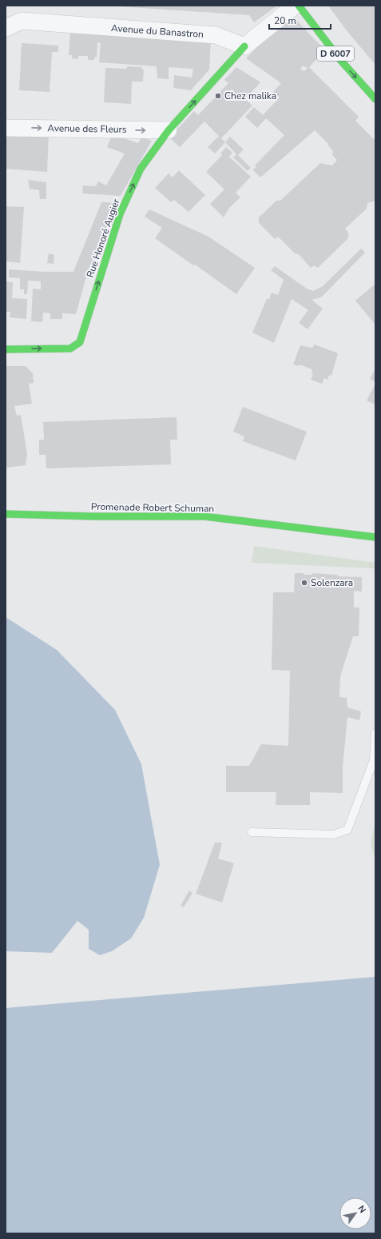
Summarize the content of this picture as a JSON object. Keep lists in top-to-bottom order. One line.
{"streets":{"main road":["D 6007","Rue Honoré Augier","Promenade Robert Schuman"],"street":["Avenue du Banastron","Avenue des Fleurs"]},"crossings":[["Avenue du Banastron","Rue Honoré Augier"],["Avenue des Fleurs","Rue Honoré Augier"]],"one_way":["Avenue des Fleurs","Rue Honoré Augier"],"places":["Chez malika","Solenzara"],"scale_bar":"20 m","north":"top right"}
